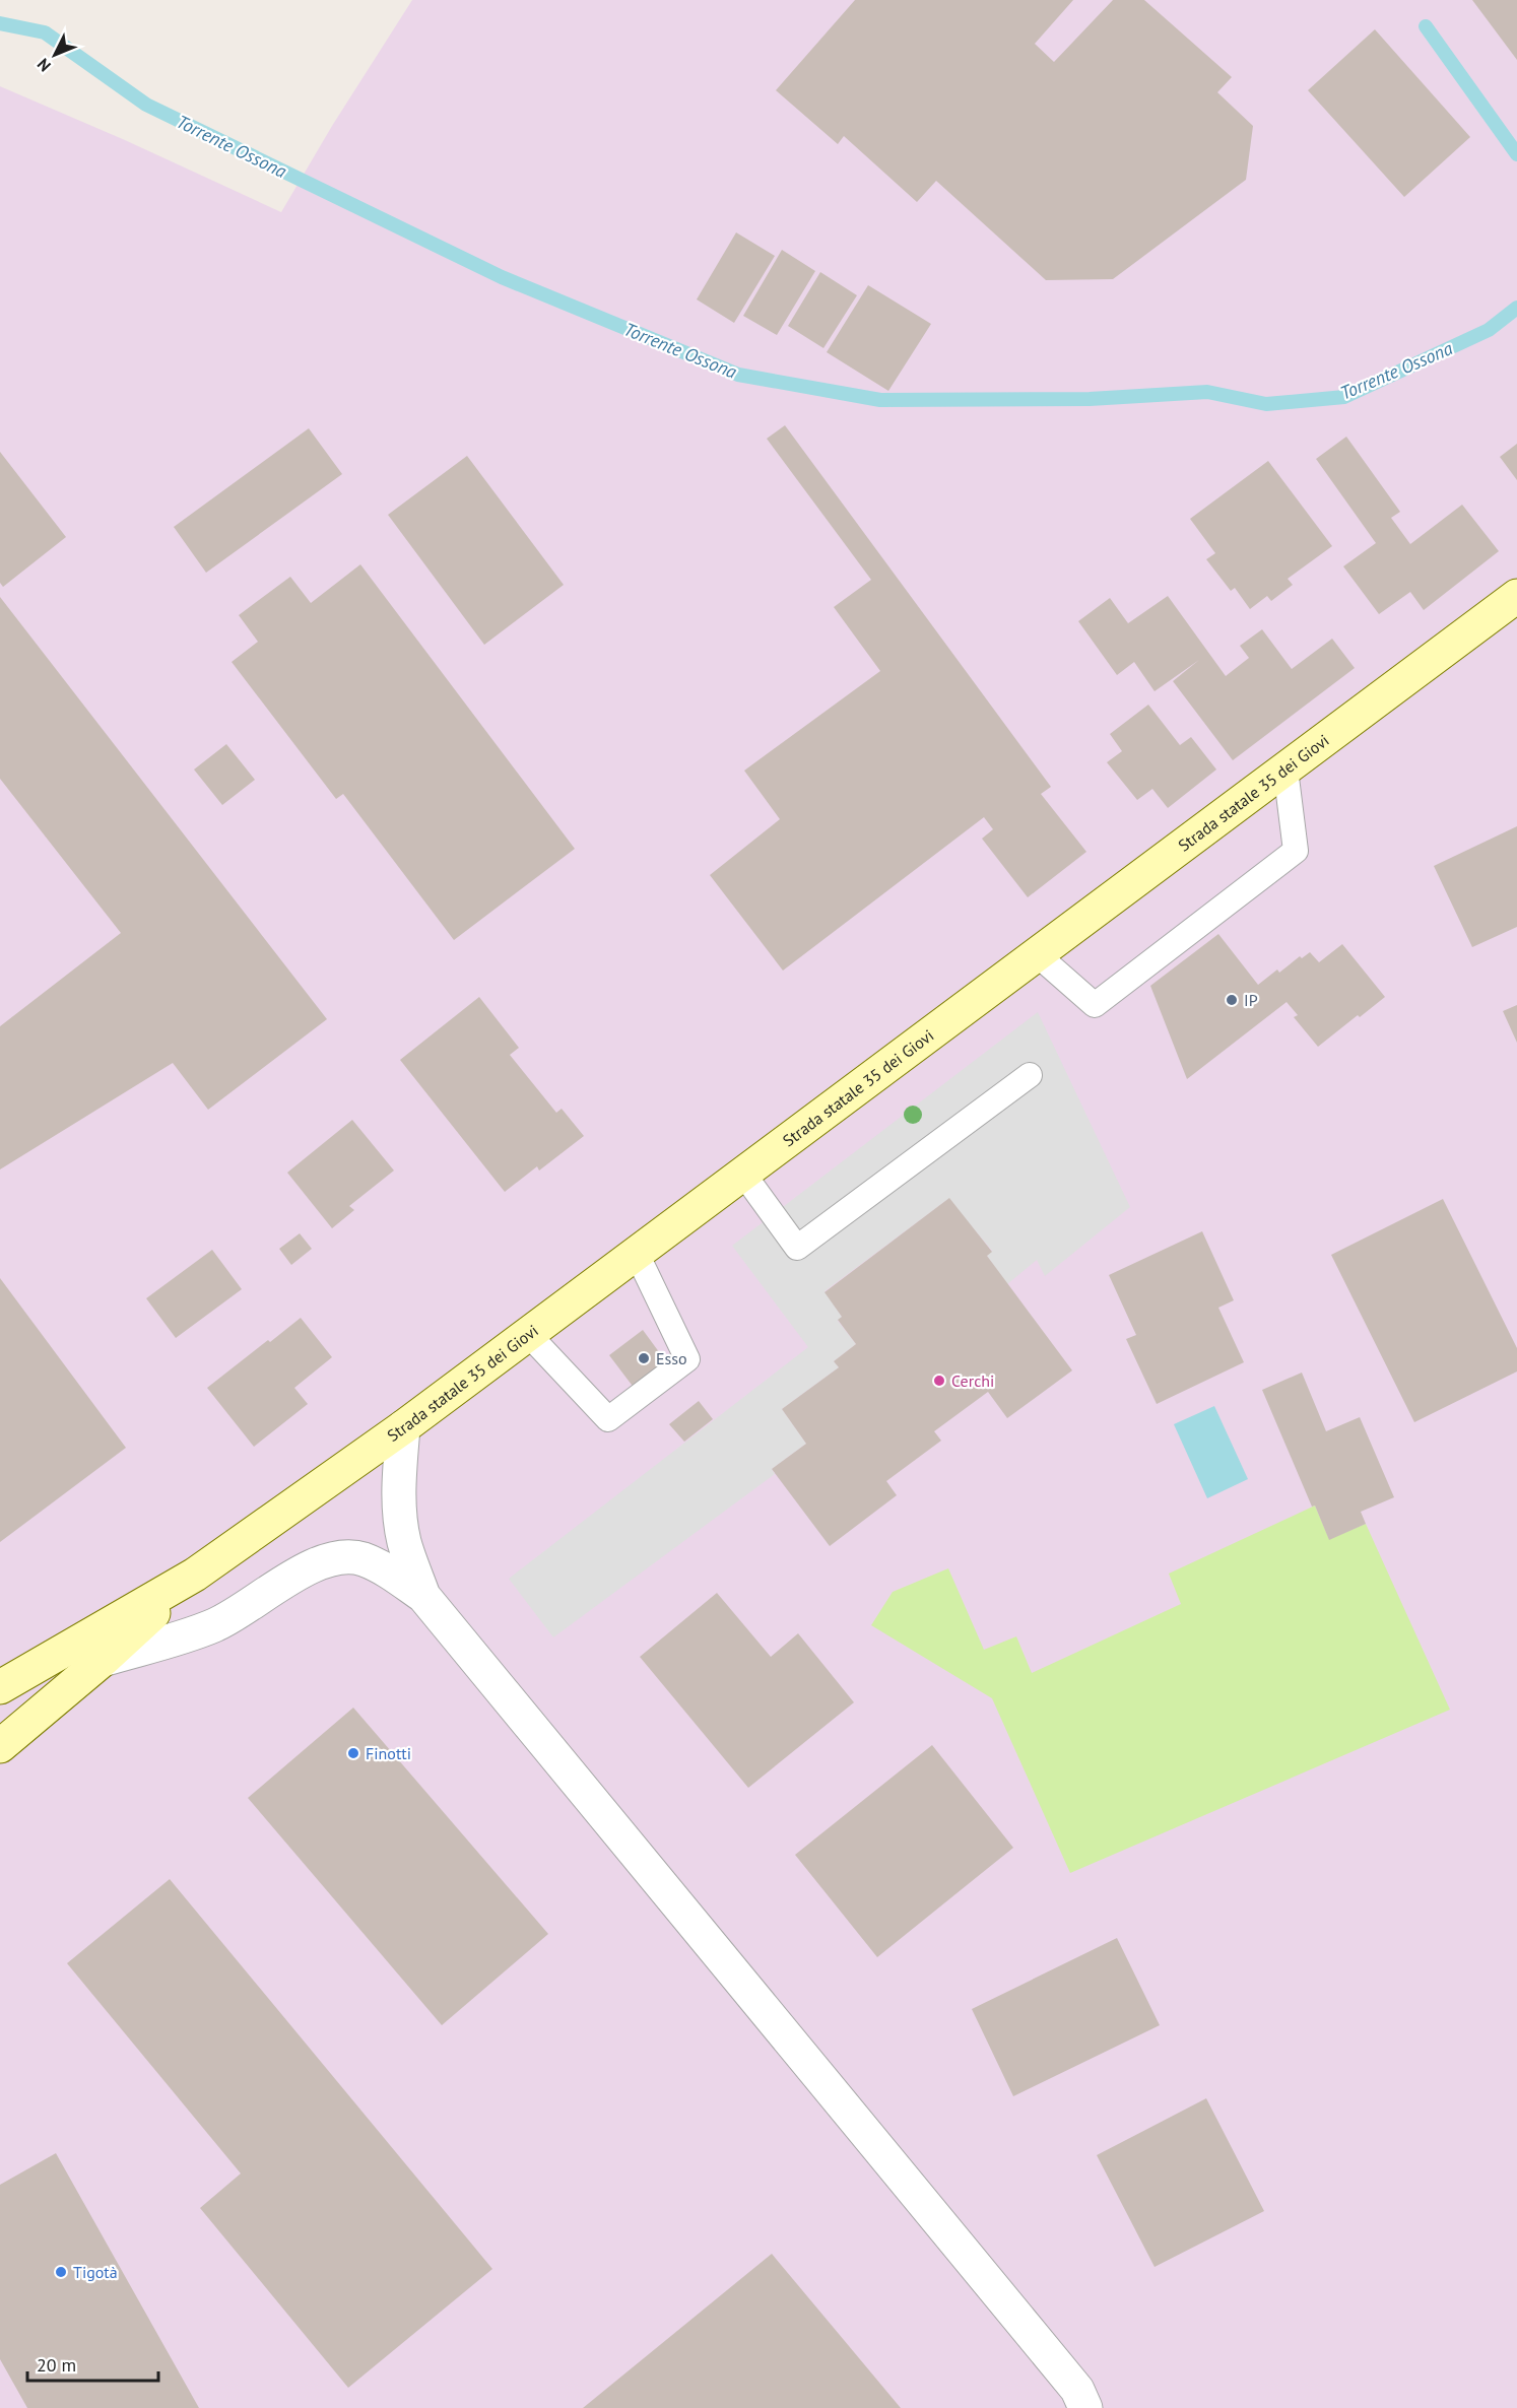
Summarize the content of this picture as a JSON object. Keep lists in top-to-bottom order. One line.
{"streets":{"main road":["Strada statale 35 dei Giovi"]},"water":["Torrente Ossona"],"places":["IP","Esso","Cerchi","Finotti","Tigotà"],"scale_bar":"20 m","north":"bottom left"}
